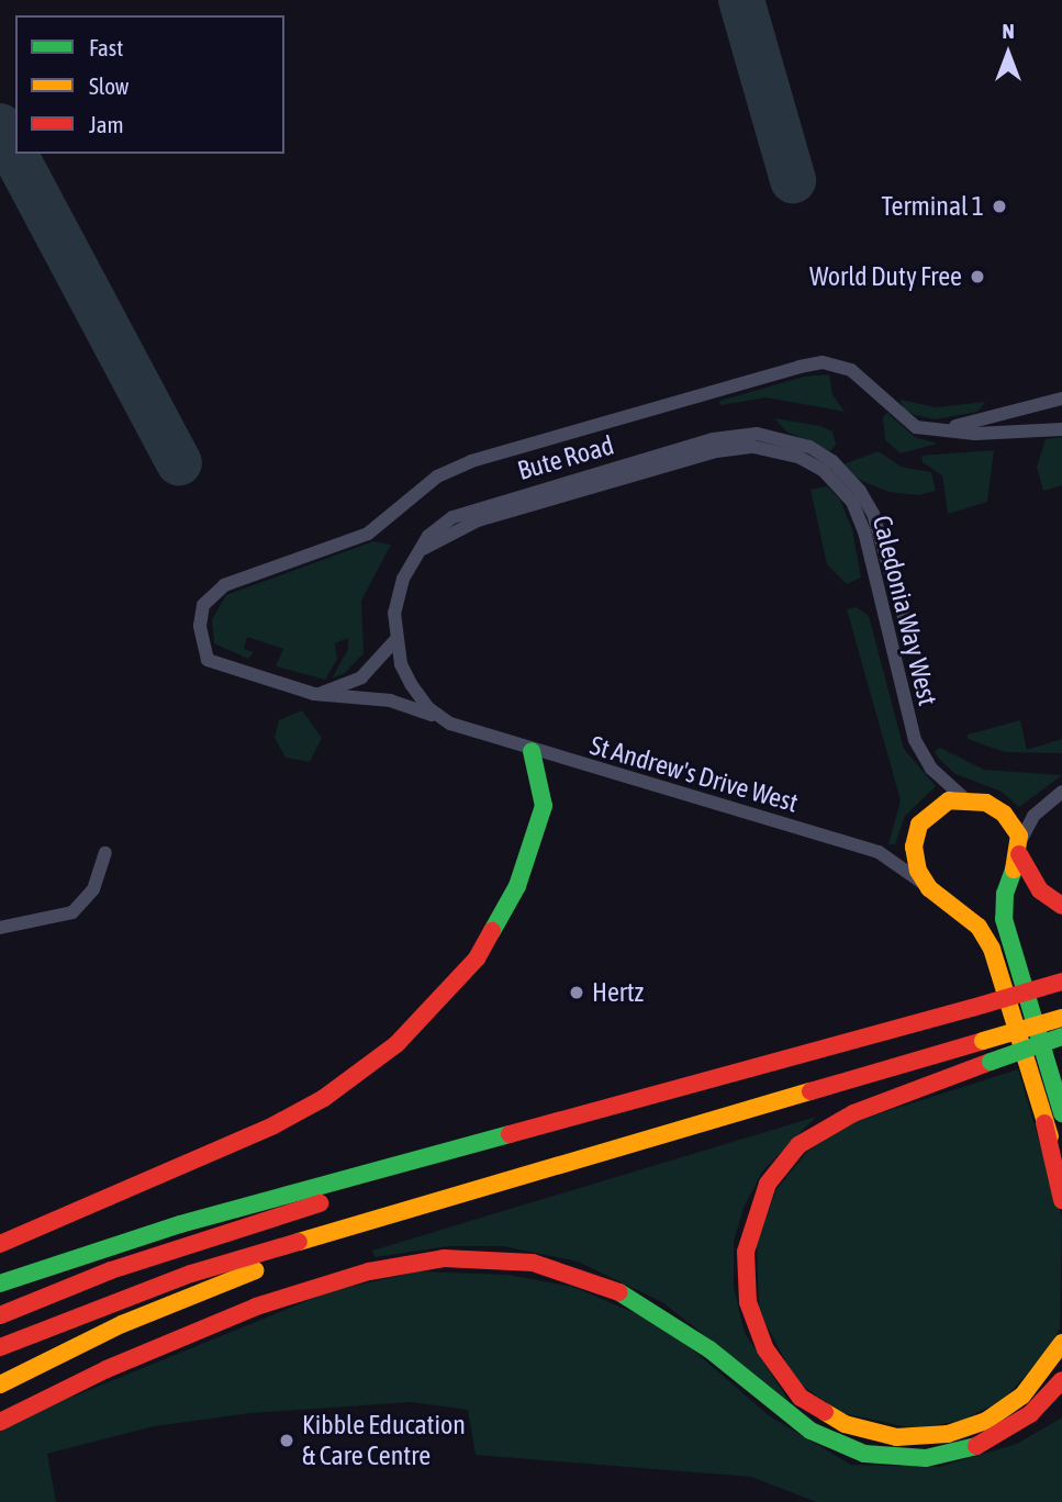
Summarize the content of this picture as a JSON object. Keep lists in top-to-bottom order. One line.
{"streets":{"street":["Bute Road","Caledonia Way West","St Andrew's Drive West"]},"crossings":[["Bute Road","Caledonia Way West"],["Bute Road","St Andrew's Drive West"]],"places":["Terminal 1","World Duty Free","Hertz","Kibble Education & Care Centre"],"legend":["Fast","Slow","Jam"],"north":"top"}
